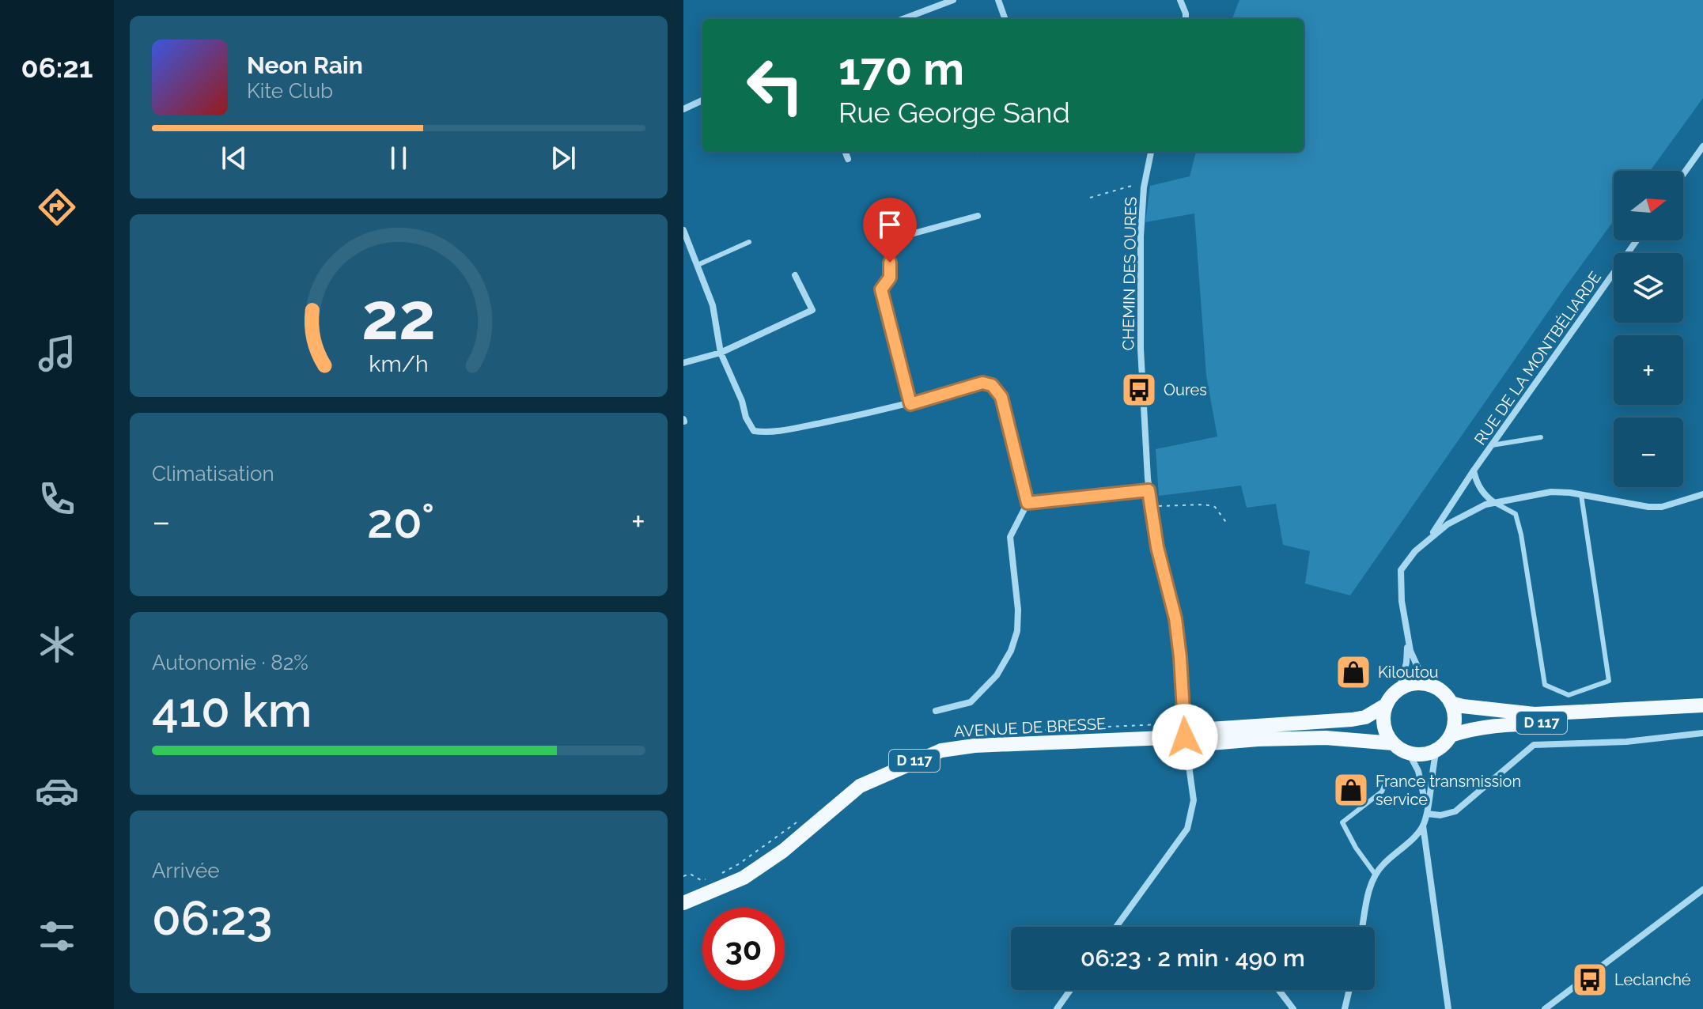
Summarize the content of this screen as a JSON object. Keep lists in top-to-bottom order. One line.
{"streets":{"main road":["D 117","AVENUE DE BRESSE"],"street":["CHEMIN DES OURES","RUE DE LA MONTBÉLIARDE"]},"crossings":[["CHEMIN DES OURES","AVENUE DE BRESSE"],["D 117","AVENUE DE BRESSE"]],"places":{"bus stop":["Oures","Leclanché"],"shop":["Kiloutou","France transmission service"]},"north":"right","page":{"tabs":"06:21","turn":["170 m","Rue George Sand"],"song":["Neon Rain","Kite Club"],"map_buttons":["+","−"],"tile":["Climatisation",["Autonomie · 82%","410 km"],["Arrivée","06:23"]],"heat":["−","20°","+"],"limit":"30","trip":"06:23 · 2 min · 490 m","gauge":["22","km/h"]}}
